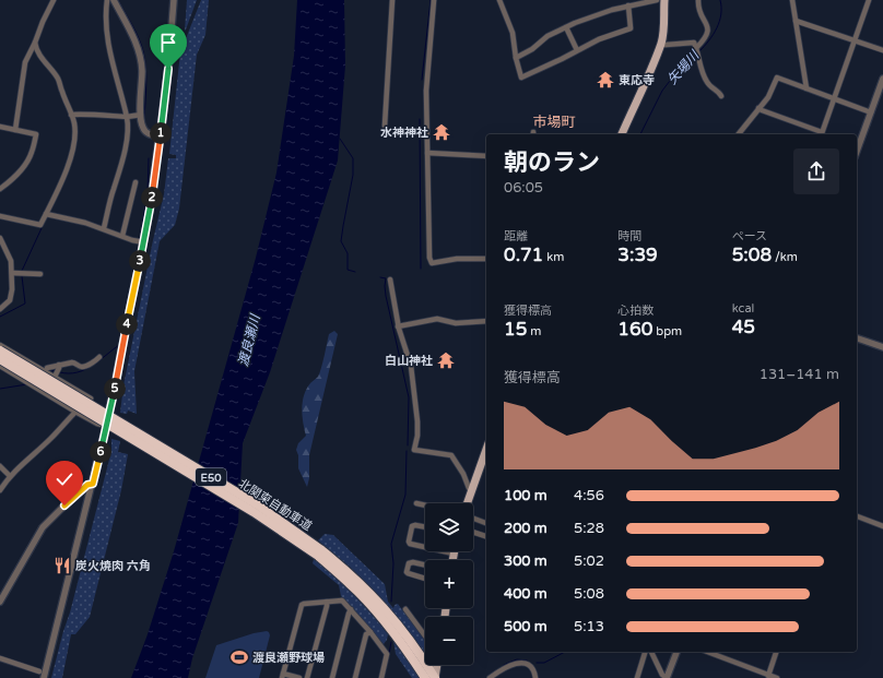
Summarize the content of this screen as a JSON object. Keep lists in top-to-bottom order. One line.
{"streets":{"highway":["E50","北関東自動車道"]},"districts":["市場町"],"water":["矢場川","渡良瀬川"],"places":{"temple":["東応寺","水神神社","白山神社"],"restaurant":["炭火焼肉 六角"],"sports":["渡良瀬野球場"]},"page":{"pins":["1","2","3","4","5","6"],"heading":["朝のラン","06:05"],"stats":[["距離","0.71 km"],["時間","3:39"],["ペース","5:08 /km"],["獲得標高","15 m"],["心拍数","160 bpm"],["kcal","45"]],"chart":["獲得標高","131–141 m"],"list":[{"name":"100 m","note":"4:56"},{"name":"200 m","note":"5:28"},{"name":"300 m","note":"5:02"},{"name":"400 m","note":"5:08"},{"name":"500 m","note":"5:13"}],"map_buttons":["+","−"]}}
